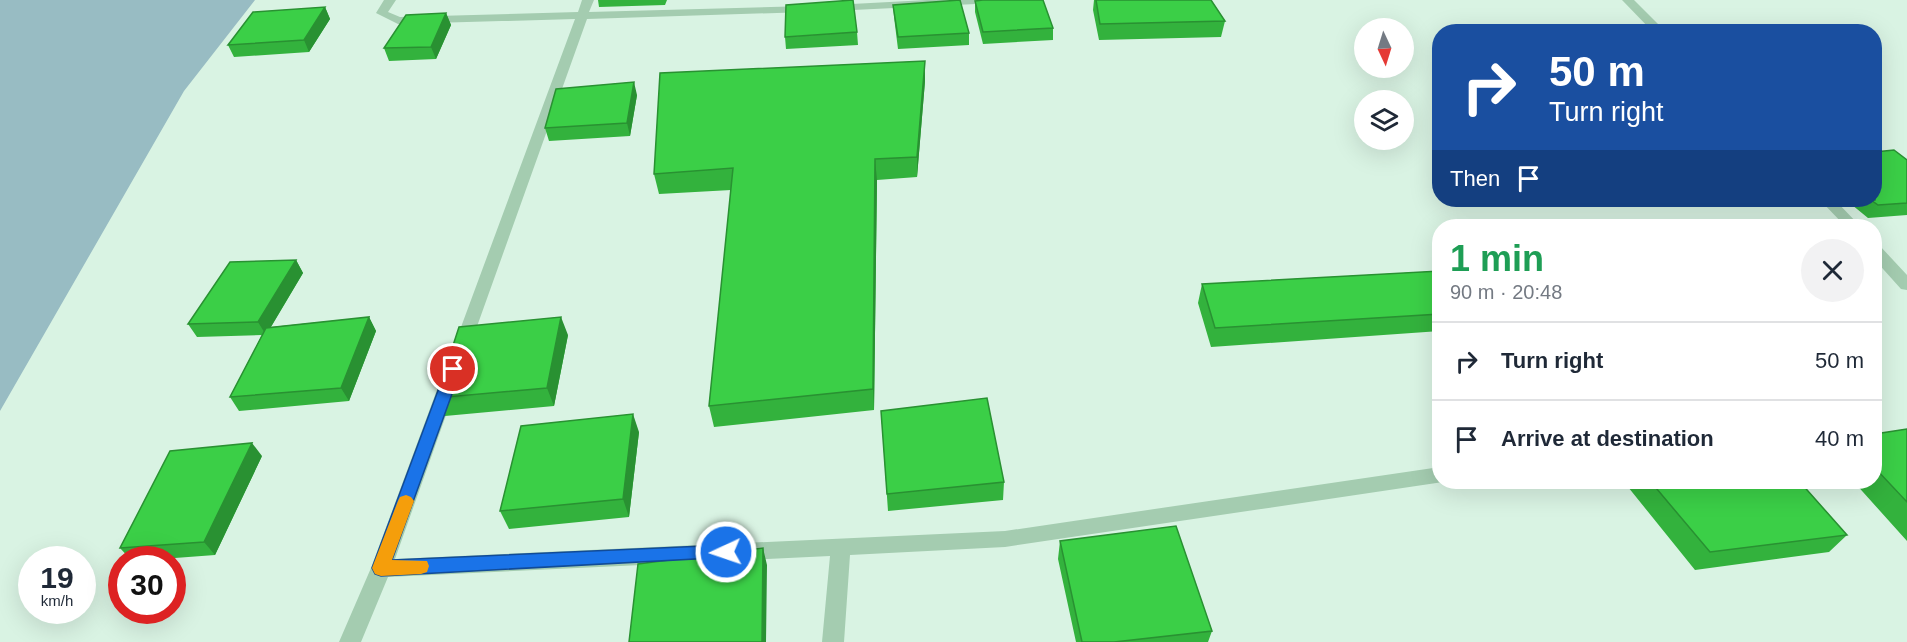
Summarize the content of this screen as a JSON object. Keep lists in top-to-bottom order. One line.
{"north":"bottom","page":{"turn":["50 m","Turn right"],"then":"Then","heading":["1 min","90 m · 20:48"],"list":[{"name":"Turn right","value":"50 m"},{"name":"Arrive at destination","value":"40 m"}],"speed":"19 km/h","limit":"30"}}
